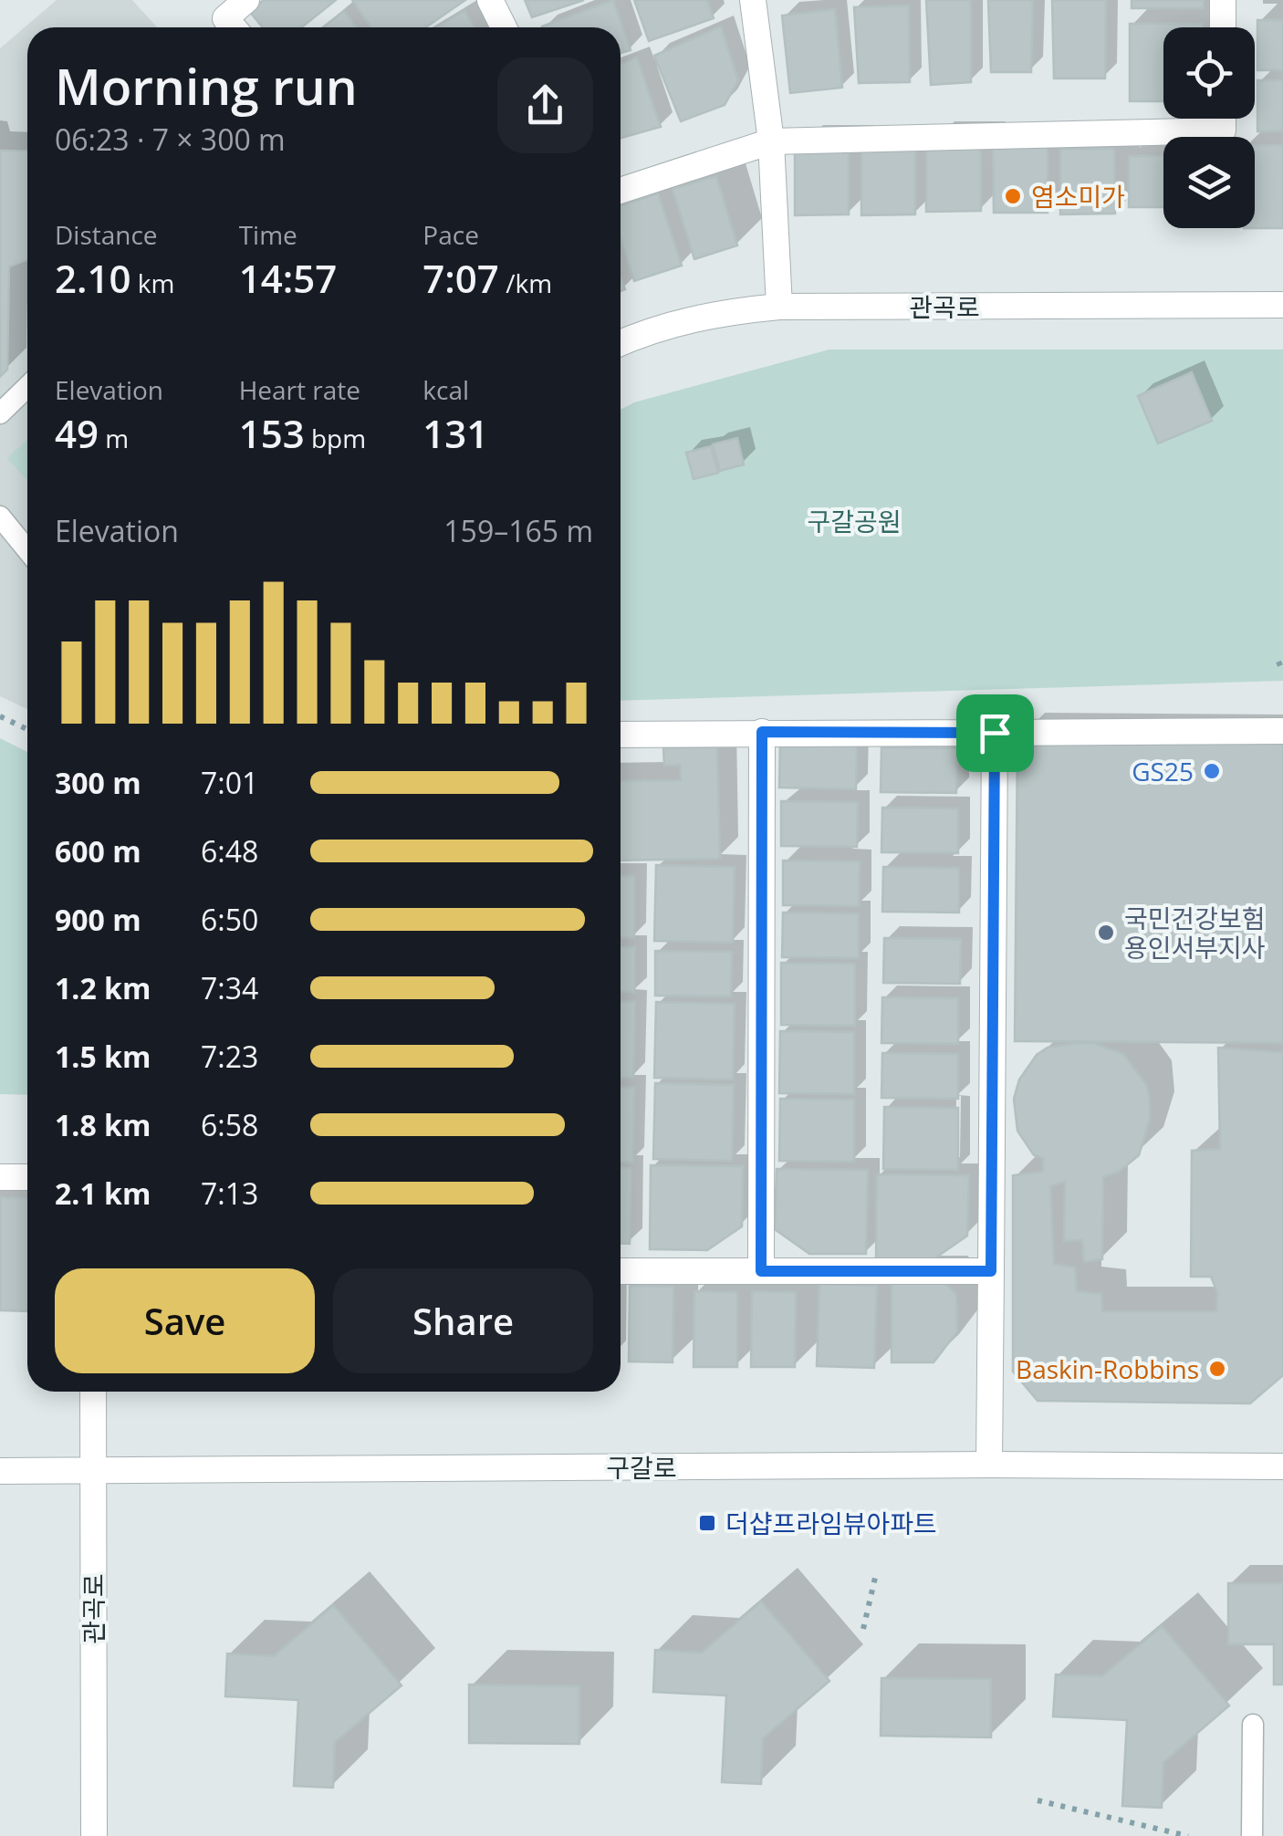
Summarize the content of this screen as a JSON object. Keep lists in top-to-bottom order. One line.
{"streets":{"street":["관곡로","구갈로"]},"crossings":[["관곡로","구갈로"]],"parks":["구갈공원"],"places":{"other":["염소미가","GS25","국민건강보험 용인서부지사","Baskin-Robbins"],"transit":["더샵프라임뷰아파트"]},"page":{"heading":["Morning run","06:23 · 7 × 300 m"],"stats":[["Distance","2.10 km"],["Time","14:57"],["Pace","7:07 /km"],["Elevation","49 m"],["Heart rate","153 bpm"],["kcal","131"]],"chart":["Elevation","159–165 m"],"list":[{"name":"300 m","note":"7:01"},{"name":"600 m","note":"6:48"},{"name":"900 m","note":"6:50"},{"name":"1.2 km","note":"7:34"},{"name":"1.5 km","note":"7:23"},{"name":"1.8 km","note":"6:58"},{"name":"2.1 km","note":"7:13"}],"buttons":["Save","Share"]}}
